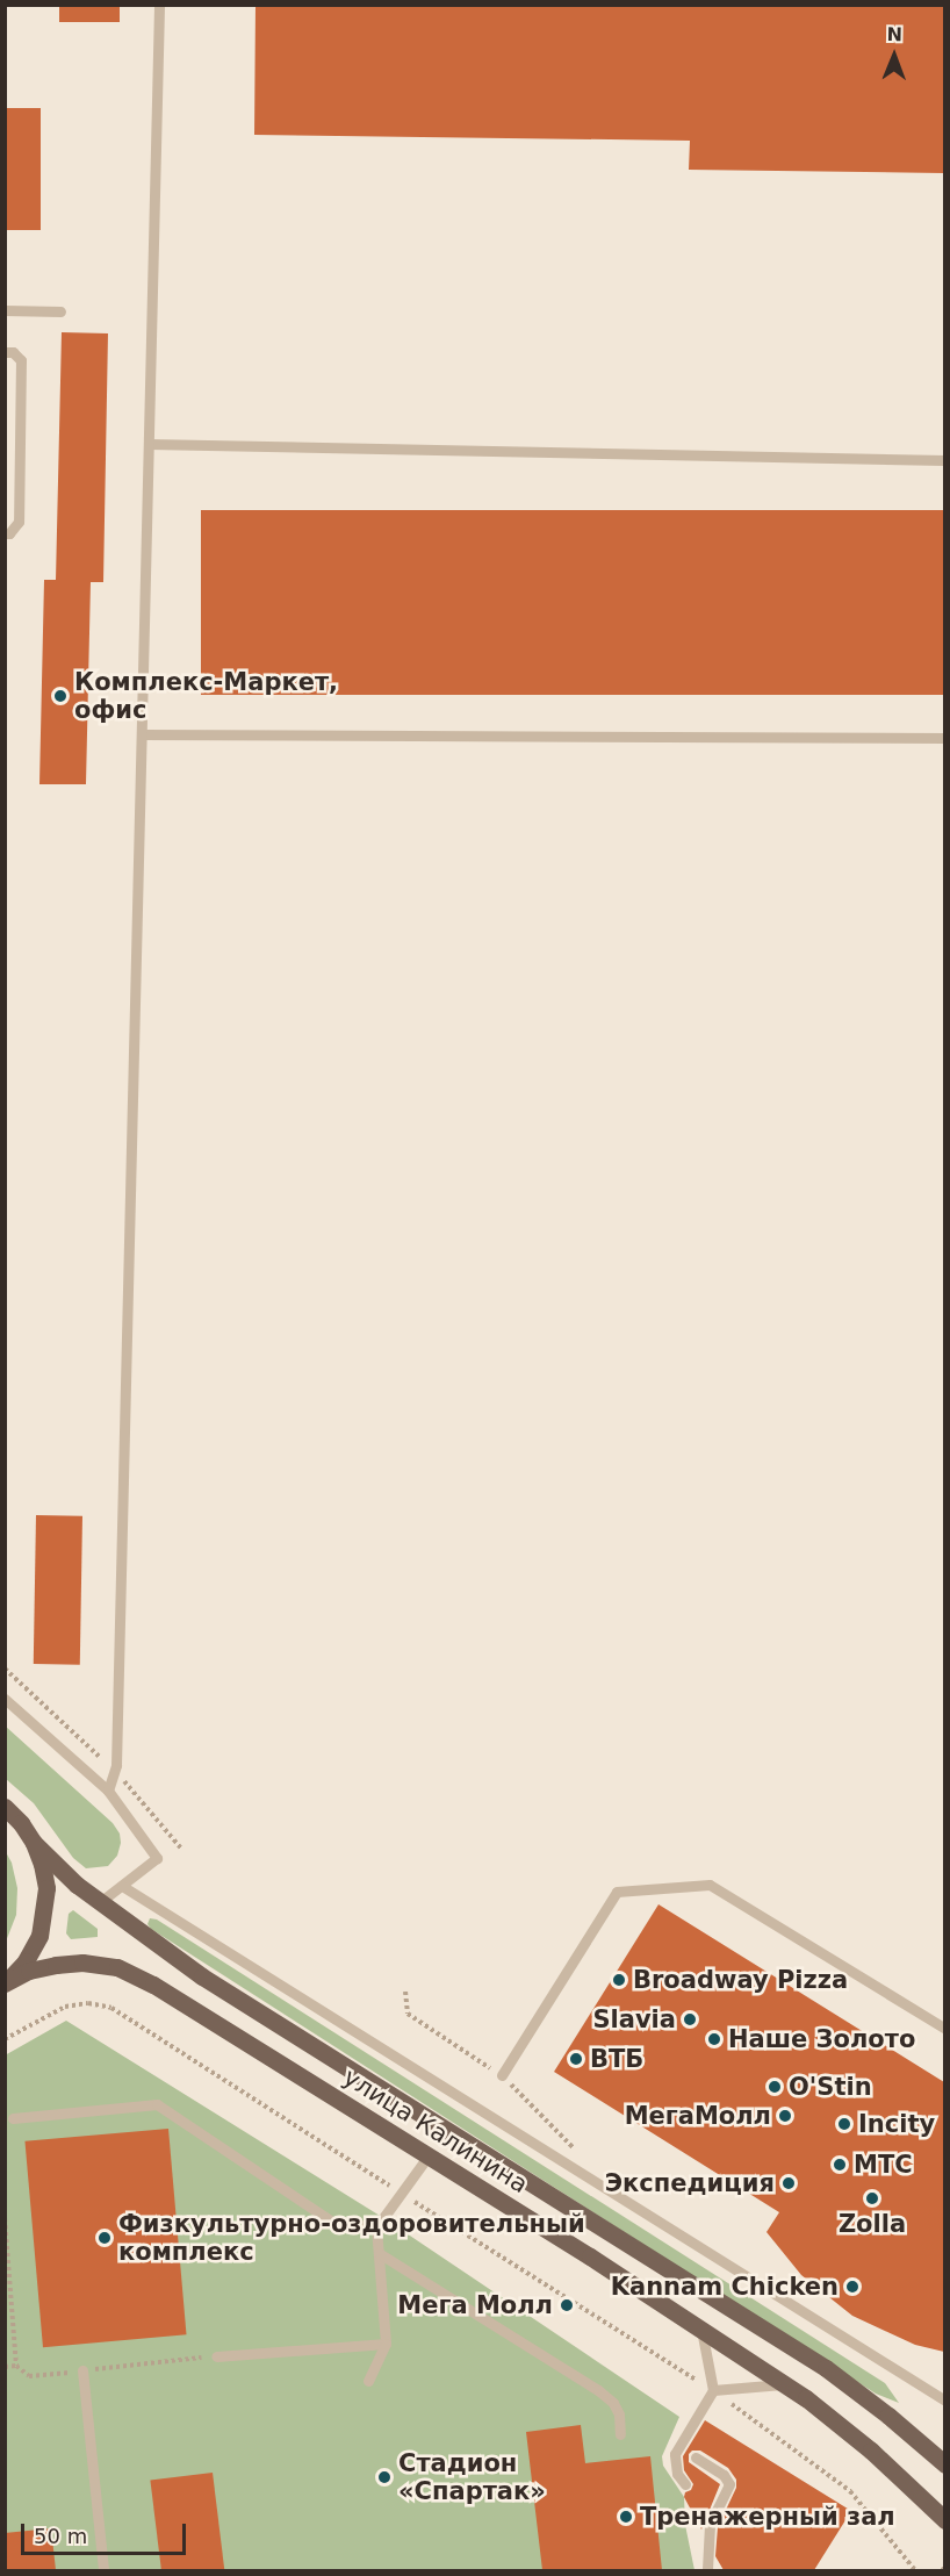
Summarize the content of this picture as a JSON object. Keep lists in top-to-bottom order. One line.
{"streets":{"main road":["улица Калинина"]},"places":["Комплекс-Маркет, офис","Broadway Pizza","Slavia","Наше Золото","ВТБ","O'Stin","МегаМолл","Incity","МТС","Экспедиция","Zolla","Физкультурно-оздоровительный комплекс","Kannam Chicken","Мега Молл","Стадион «Спартак»","Тренажерный зал"],"scale_bar":"50 m","north":"top"}
